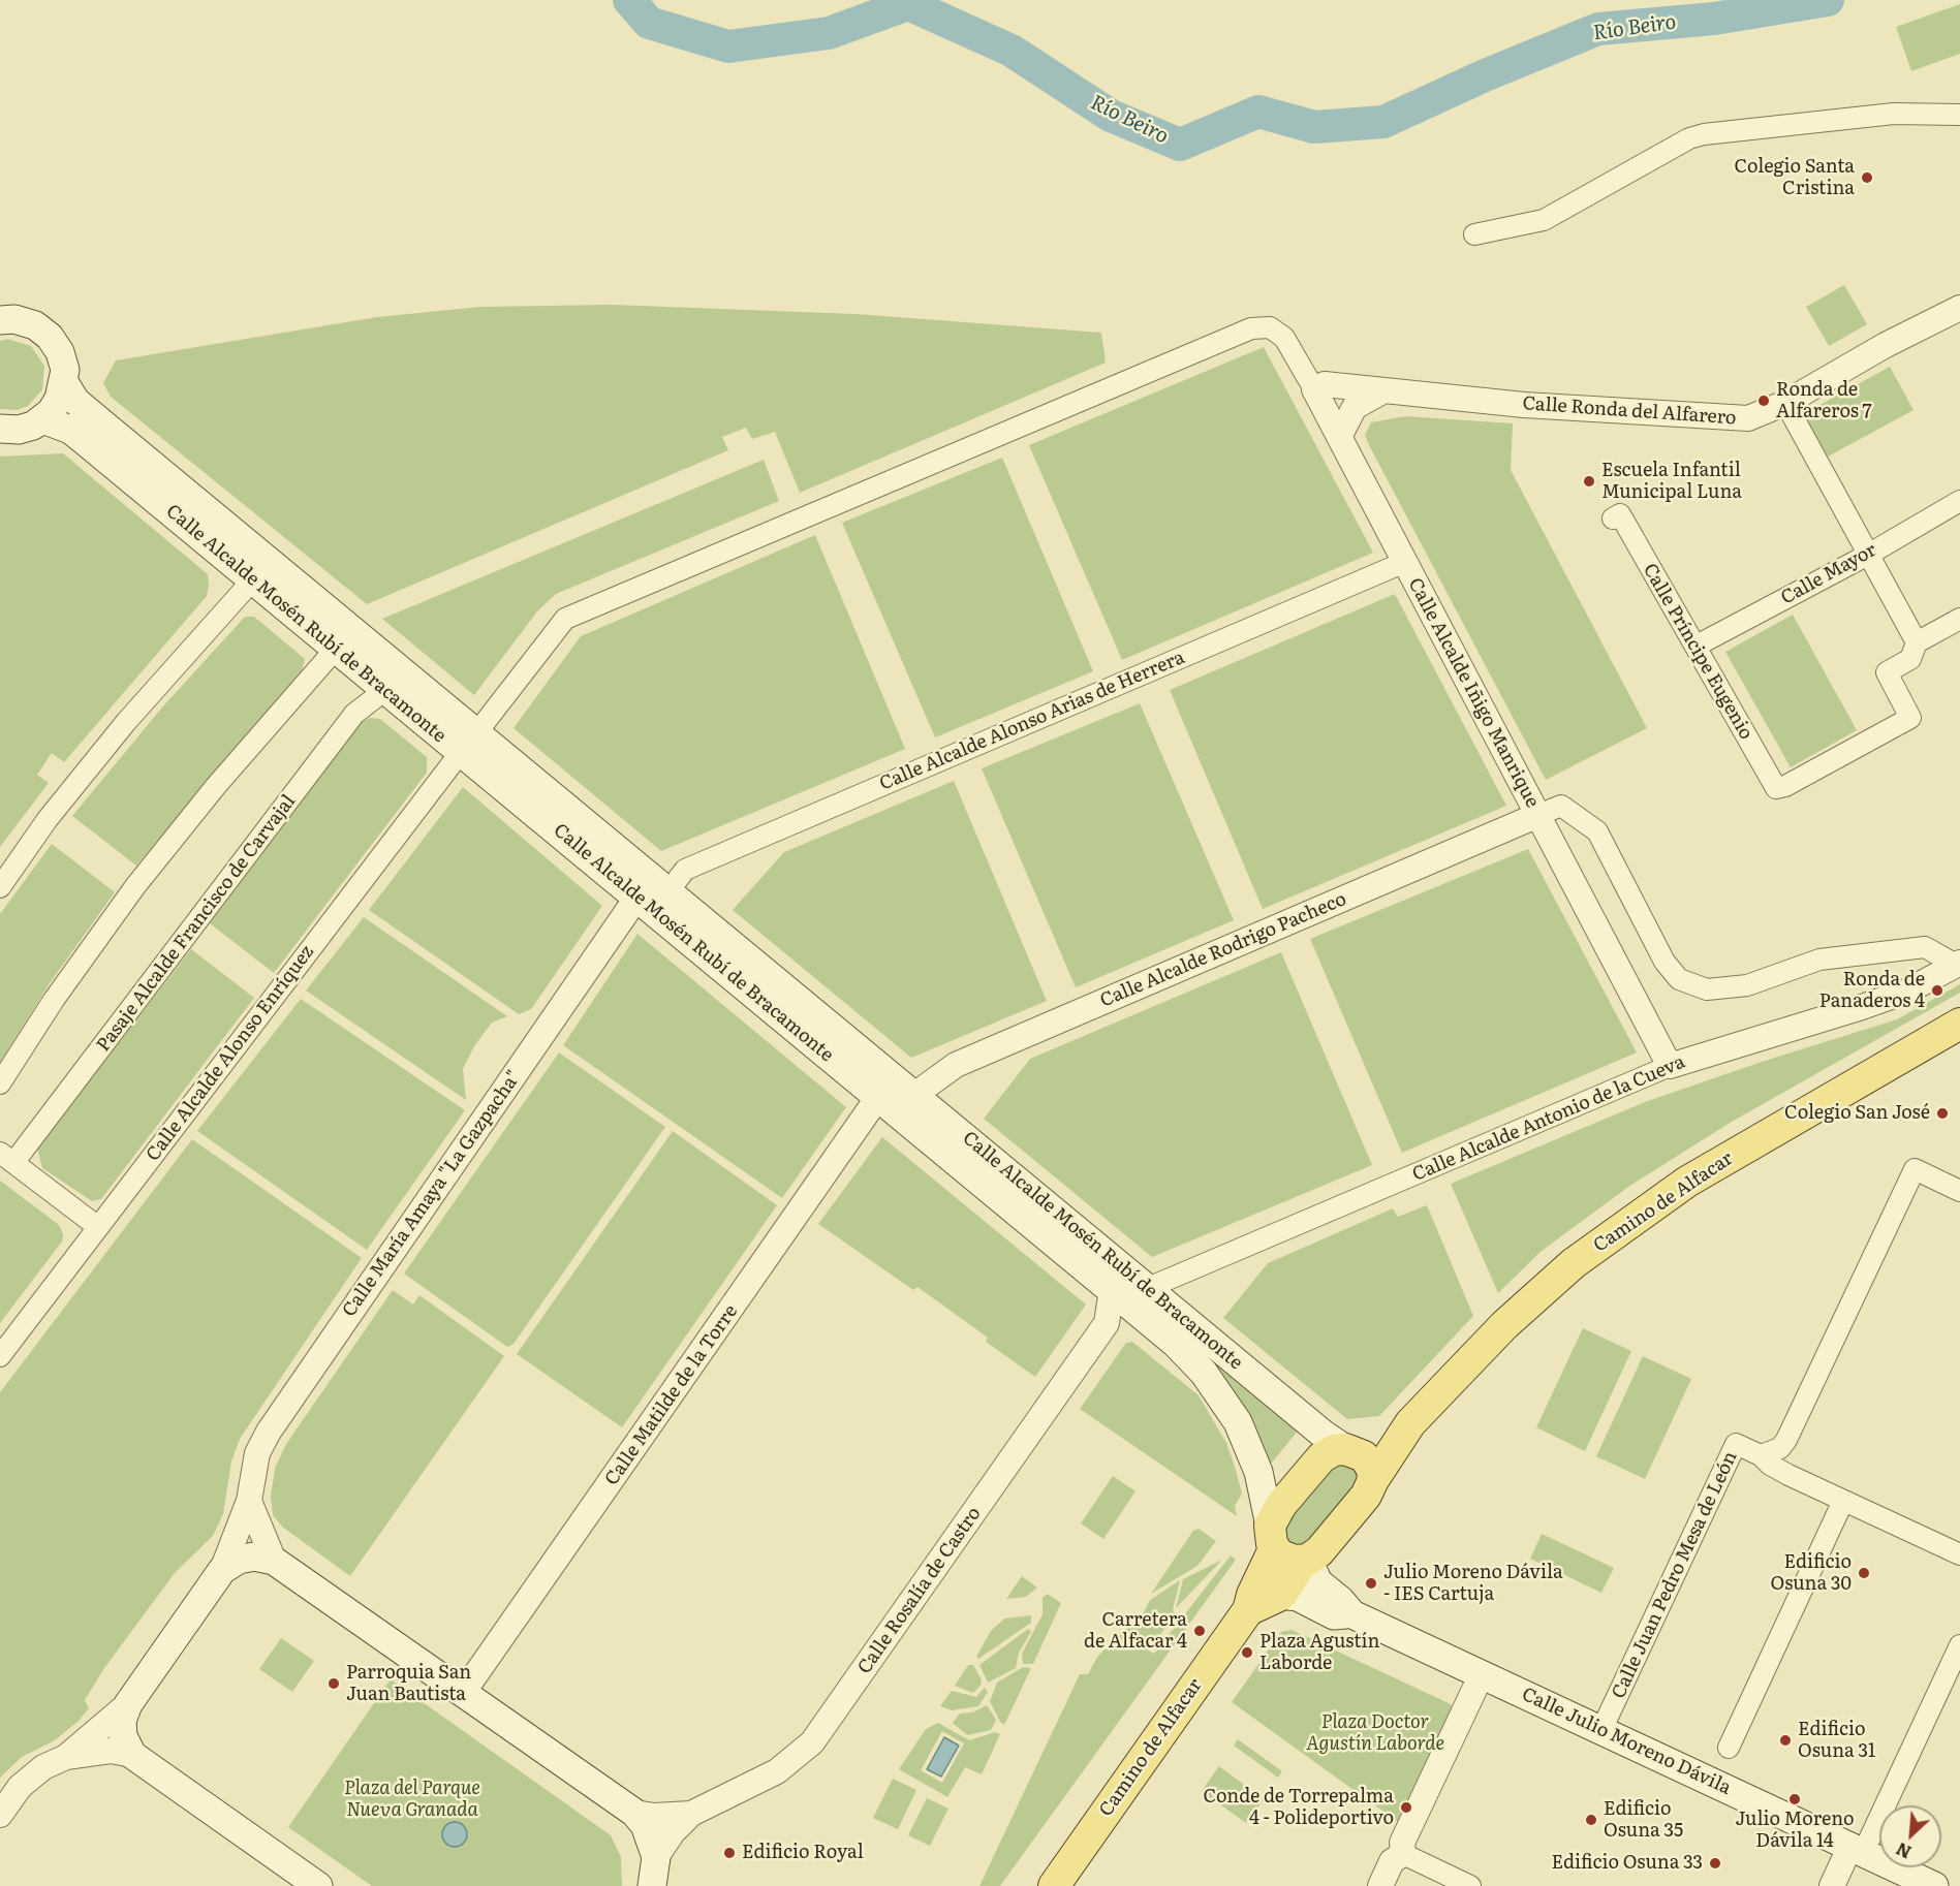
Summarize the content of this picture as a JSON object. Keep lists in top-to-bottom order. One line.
{"streets":{"main road":["Calle Alcalde Mosén Rubí de Bracamonte","Camino de Alfacar","Calle Julio Moreno Dávila"],"street":["Calle Ronda del Alfarero","Calle Mayor","Calle Príncipe Eugenio","Calle Alcalde Iñigo Manrique","Calle Alcalde Alonso Arias de Herrera","Pasaje Alcalde Francisco de Carvajal","Calle Alcalde Rodrigo Pacheco","Calle Alcalde Alonso Enríquez","Calle Alcalde Antonio de la Cueva","Calle María Amaya \"La Gazpacha\"","Calle Matilde de la Torre","Calle Juan Pedro Mesa de León","Calle Rosalía de Castro"]},"crossings":[["Calle Ronda del Alfarero","Calle Alcalde Iñigo Manrique"],["Calle Mayor","Calle Príncipe Eugenio"],["Calle Alcalde Mosén Rubí de Bracamonte","Calle Alcalde Alonso Arias de Herrera"],["Calle Alcalde Mosén Rubí de Bracamonte","Pasaje Alcalde Francisco de Carvajal"],["Calle Alcalde Mosén Rubí de Bracamonte","Calle Alcalde Rodrigo Pacheco"],["Calle Alcalde Mosén Rubí de Bracamonte","Calle Alcalde Alonso Enríquez"],["Calle Alcalde Mosén Rubí de Bracamonte","Calle Alcalde Antonio de la Cueva"],["Calle Alcalde Mosén Rubí de Bracamonte","Calle María Amaya \"La Gazpacha\""],["Calle Alcalde Mosén Rubí de Bracamonte","Camino de Alfacar"],["Calle Alcalde Mosén Rubí de Bracamonte","Calle Matilde de la Torre"],["Calle Alcalde Mosén Rubí de Bracamonte","Calle Rosalía de Castro"],["Calle Alcalde Mosén Rubí de Bracamonte","Calle Julio Moreno Dávila"],["Calle Alcalde Iñigo Manrique","Calle Alcalde Alonso Arias de Herrera"],["Calle Alcalde Iñigo Manrique","Calle Alcalde Rodrigo Pacheco"],["Calle Alcalde Iñigo Manrique","Calle Alcalde Alonso Enríquez"],["Calle Alcalde Iñigo Manrique","Calle Alcalde Antonio de la Cueva"],["Camino de Alfacar","Calle Julio Moreno Dávila"],["Calle Juan Pedro Mesa de León","Calle Julio Moreno Dávila"]],"water":["Río Beiro"],"parks":["Plaza Doctor Agustín Laborde","Plaza del Parque Nueva Granada"],"places":["Colegio Santa Cristina","Ronda de Alfareros 7","Escuela Infantil Municipal Luna","Ronda de Panaderos 4","Colegio San José","Edificio Osuna 30","Julio Moreno Dávila - IES Cartuja","Carretera de Alfacar 4","Plaza Agustín Laborde","Parroquia San Juan Bautista","Edificio Osuna 31","Julio Moreno Dávila 14","Conde de Torrepalma 4 - Polideportivo","Edificio Osuna 35","Edificio Royal","Edificio Osuna 33"],"north":"bottom left"}
